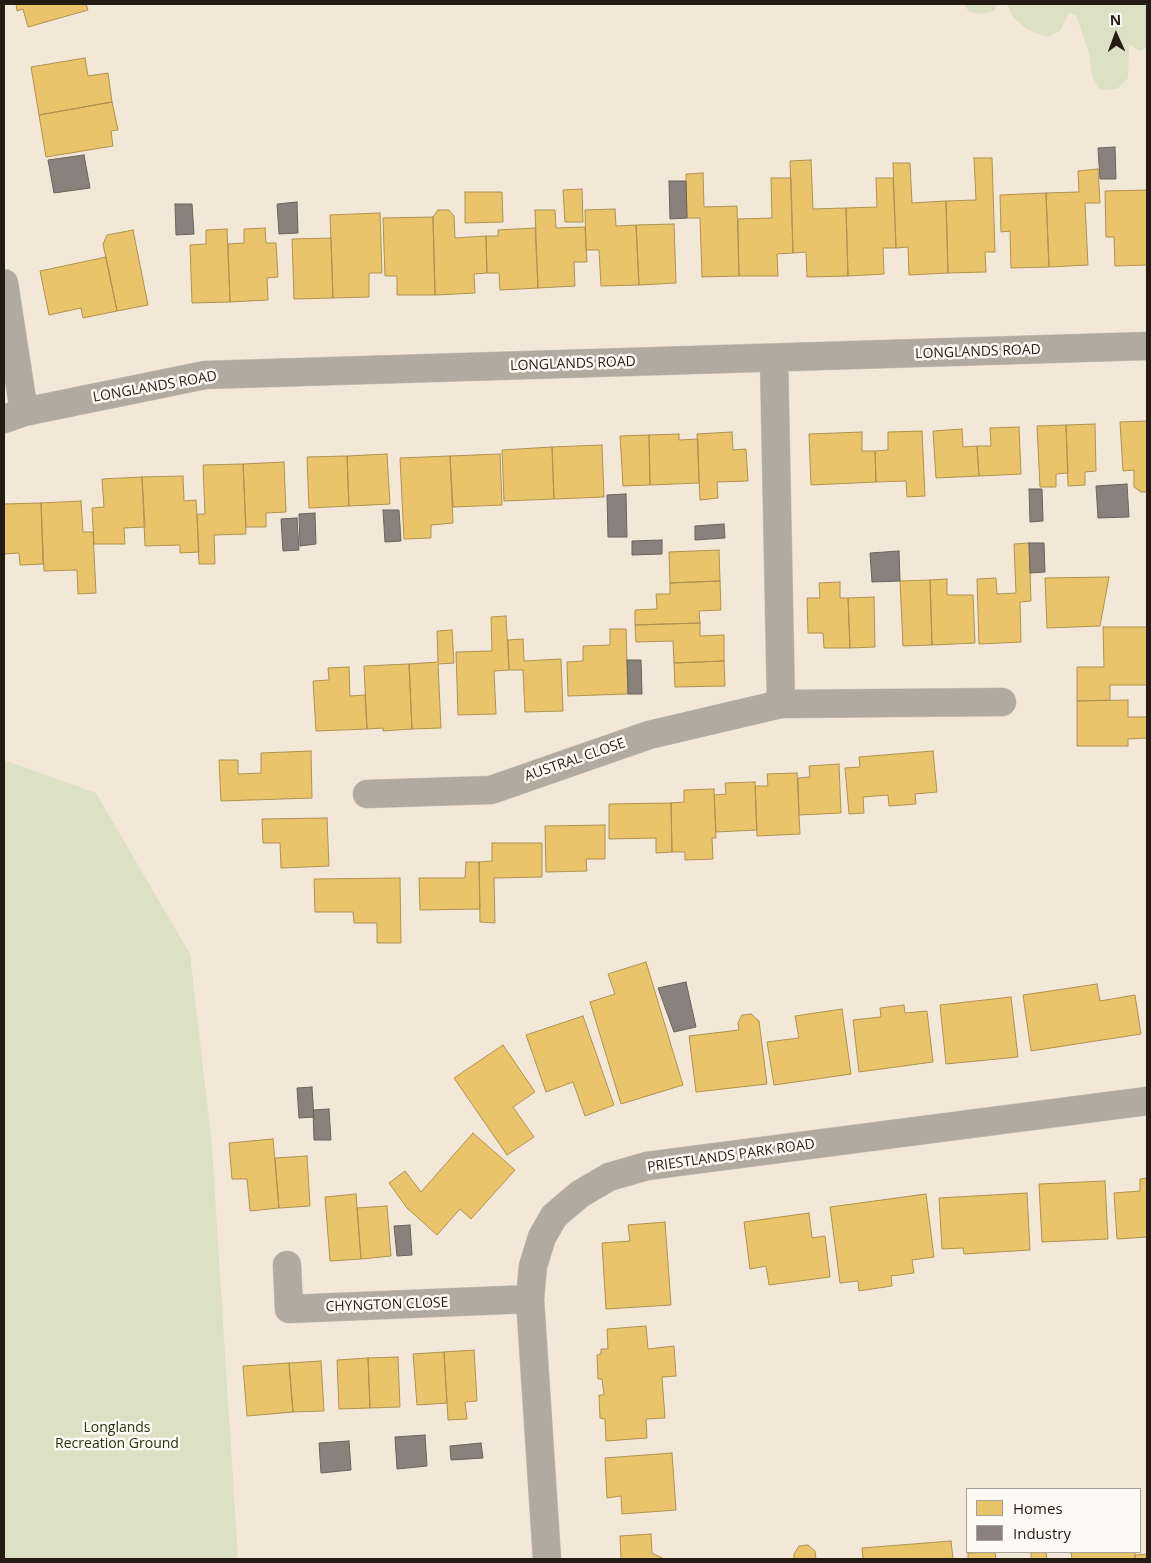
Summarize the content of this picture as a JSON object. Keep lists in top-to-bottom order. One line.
{"streets":{"street":["LONGLANDS ROAD","AUSTRAL CLOSE","PRIESTLANDS PARK ROAD","CHYNGTON CLOSE"]},"crossings":[["PRIESTLANDS PARK ROAD","CHYNGTON CLOSE"]],"parks":["Longlands Recreation Ground"],"legend":["Homes","Industry"],"north":"top"}
